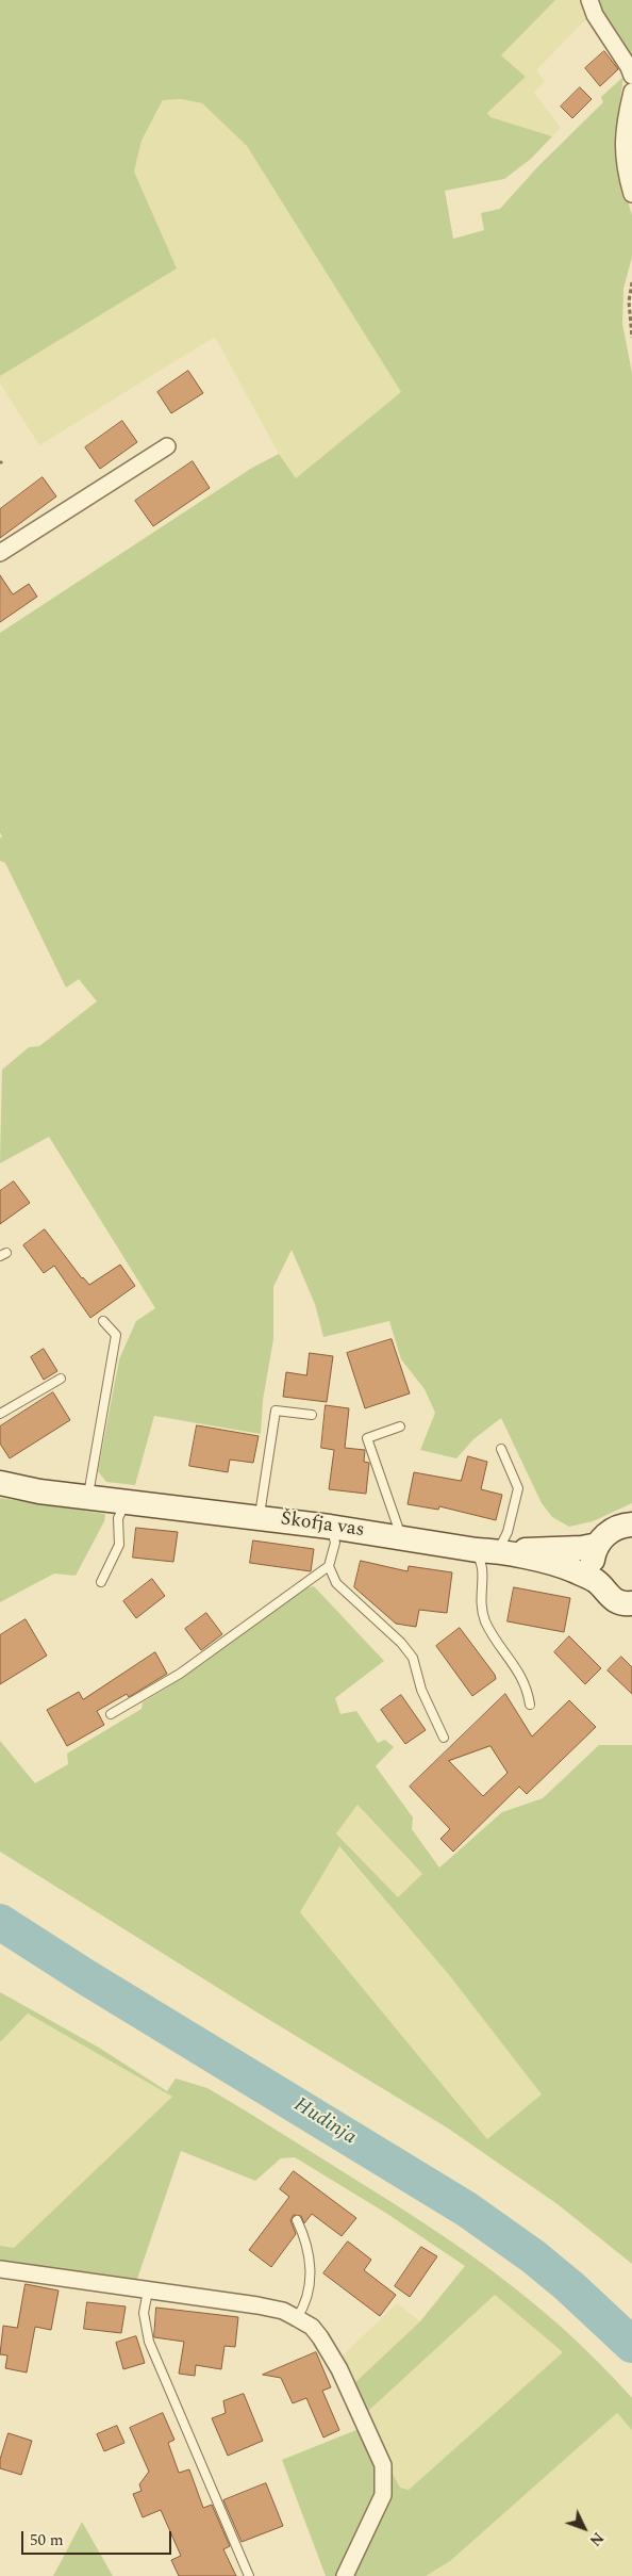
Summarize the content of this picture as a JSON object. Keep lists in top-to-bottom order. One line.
{"streets":{"main road":["Škofja vas"]},"water":["Hudinja"],"scale_bar":"50 m","north":"bottom right"}
